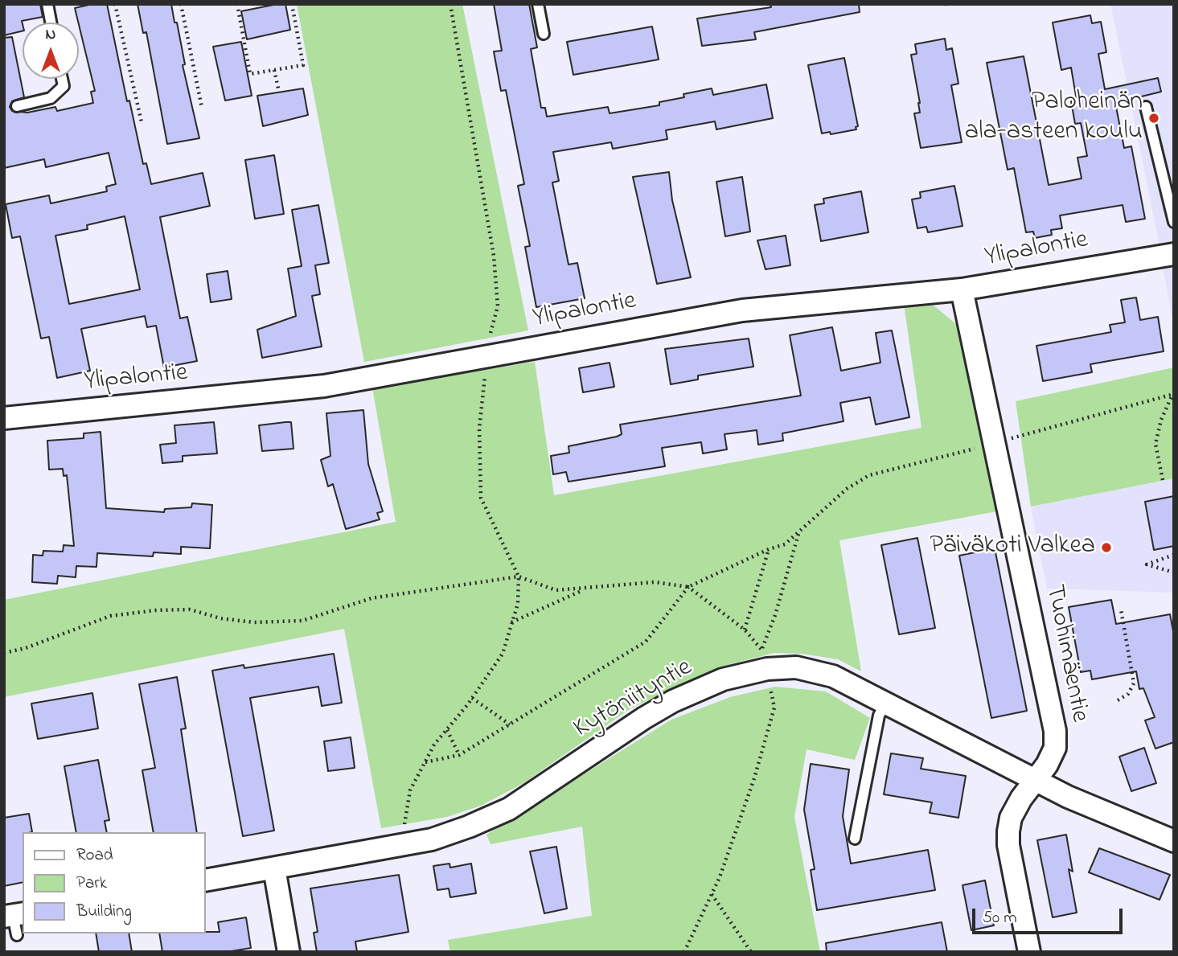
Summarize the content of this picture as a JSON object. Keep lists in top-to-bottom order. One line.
{"streets":{"street":["Ylipalontie","Tuohimäentie","Kytöniityntie"]},"crossings":[["Ylipalontie","Tuohimäentie"],["Tuohimäentie","Kytöniityntie"]],"places":["Paloheinän ala-asteen koulu","Päiväkoti Valkea"],"legend":["Road","Park","Building"],"scale_bar":"50 m","north":"top"}
